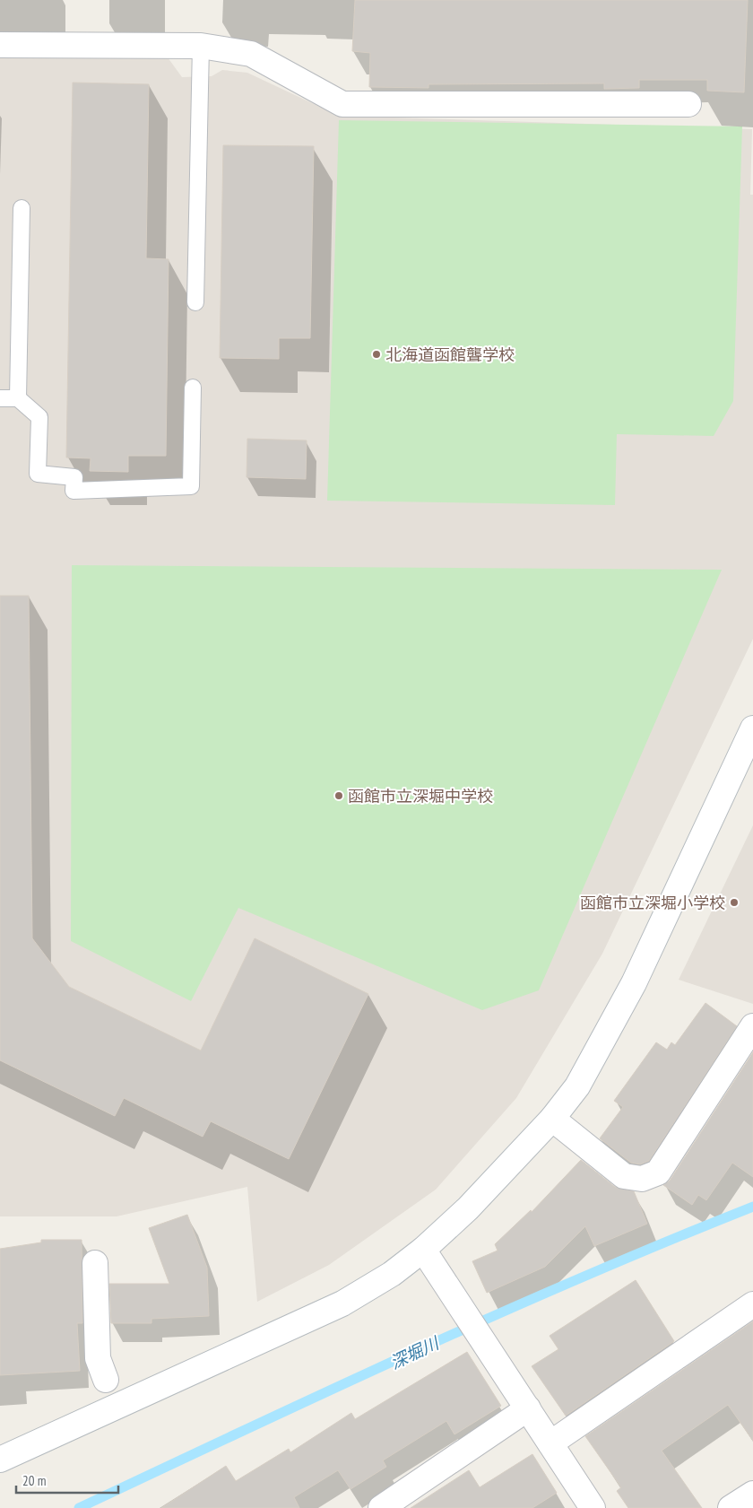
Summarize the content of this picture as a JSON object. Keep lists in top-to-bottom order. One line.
{"water":["深堀川"],"places":["北海道函館聾学校","函館市立深堀中学校","函館市立深堀小学校"],"scale_bar":"20 m"}
